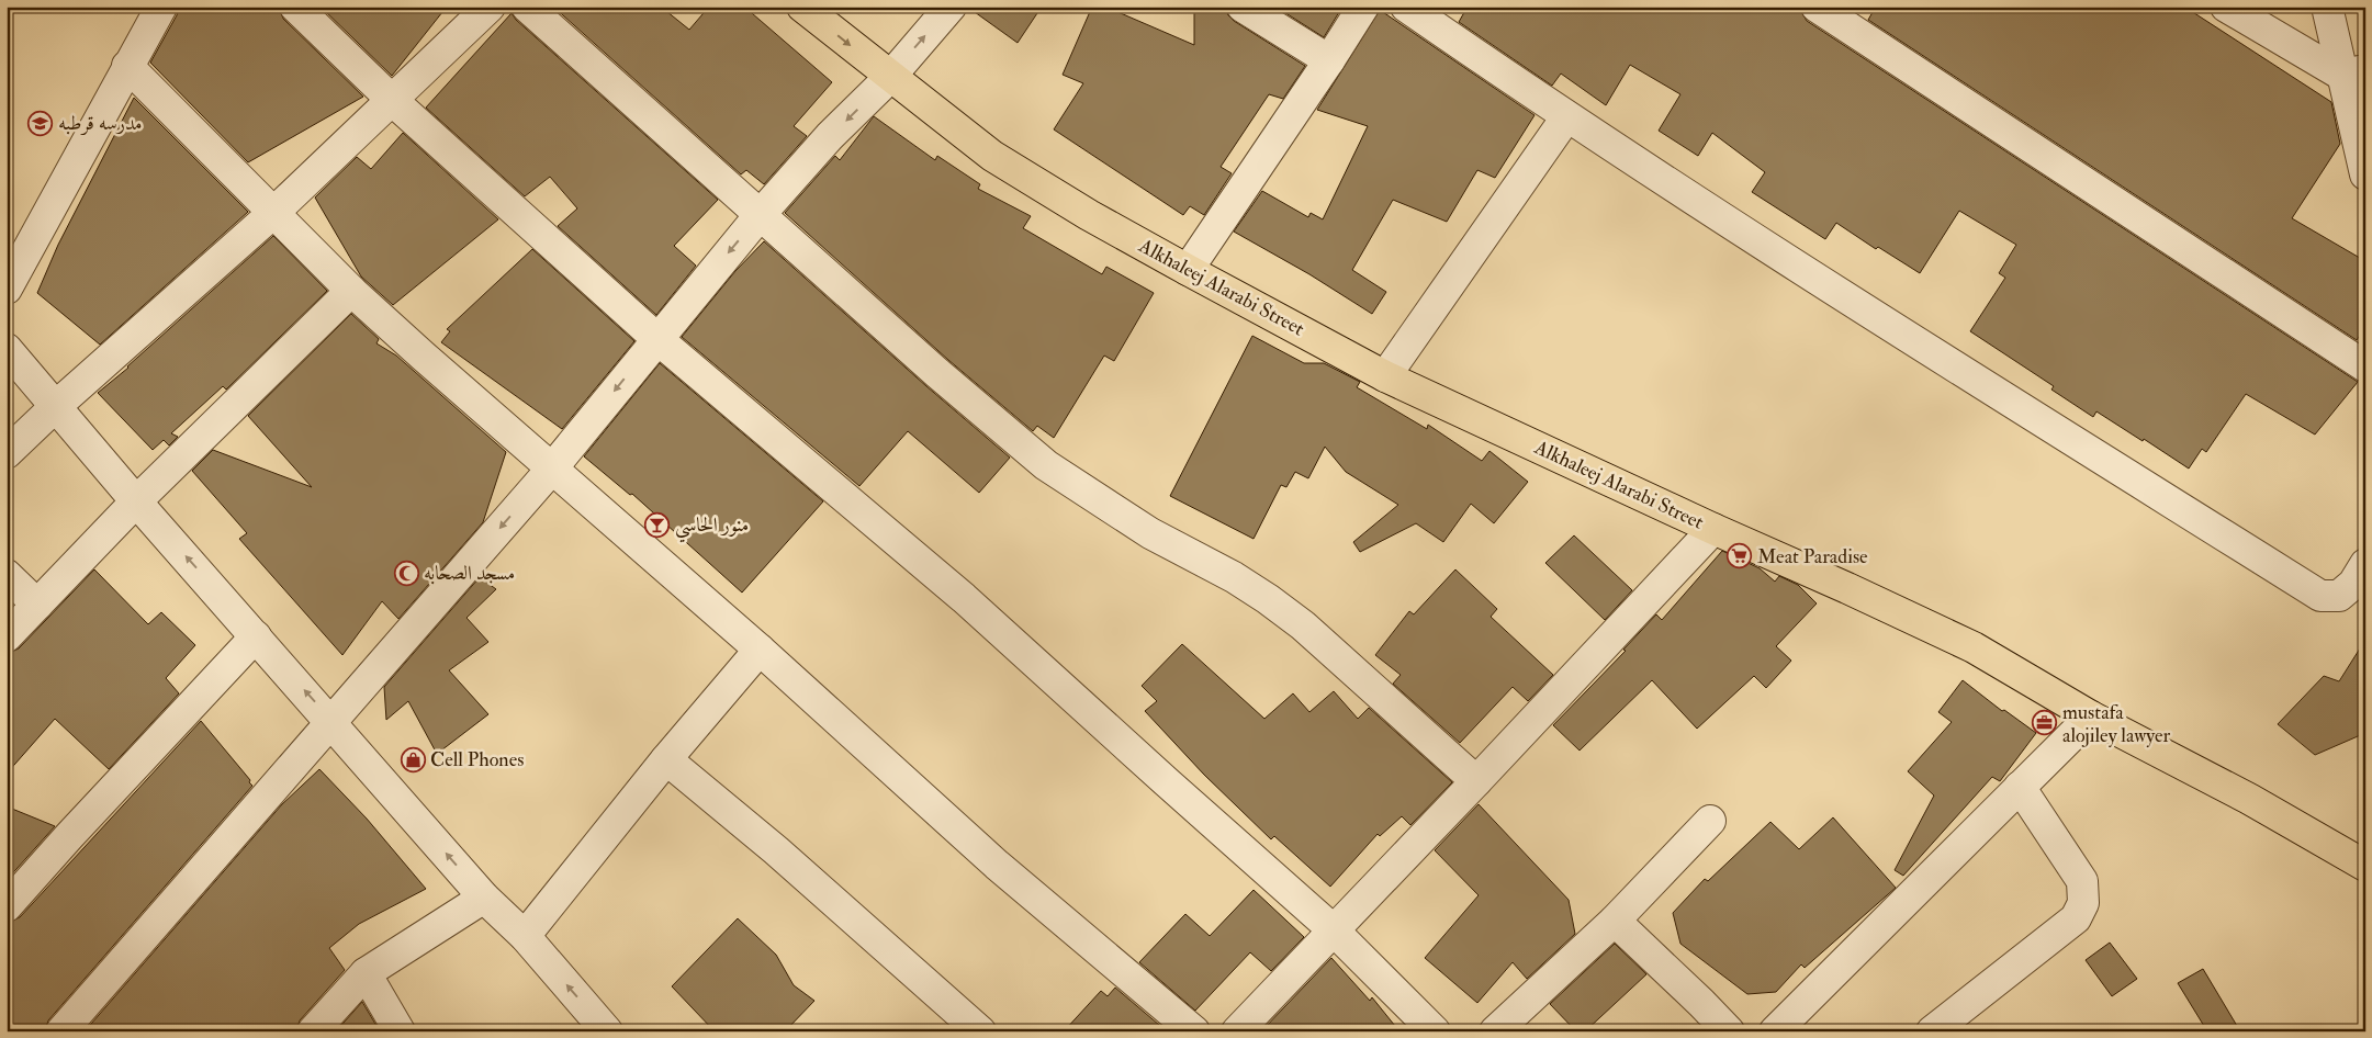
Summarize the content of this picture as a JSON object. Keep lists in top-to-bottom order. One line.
{"streets":{"main road":["Alkhaleej Alarabi Street"]},"places":{"school or university":["مدرسه قرطبه"],"bar":["منور الحاسي"],"supermarket":["Meat Paradise"],"mosque":["مسجد الصحابه"],"office":["mustafa alojiley lawyer"],"shop":["Cell Phones"]}}
